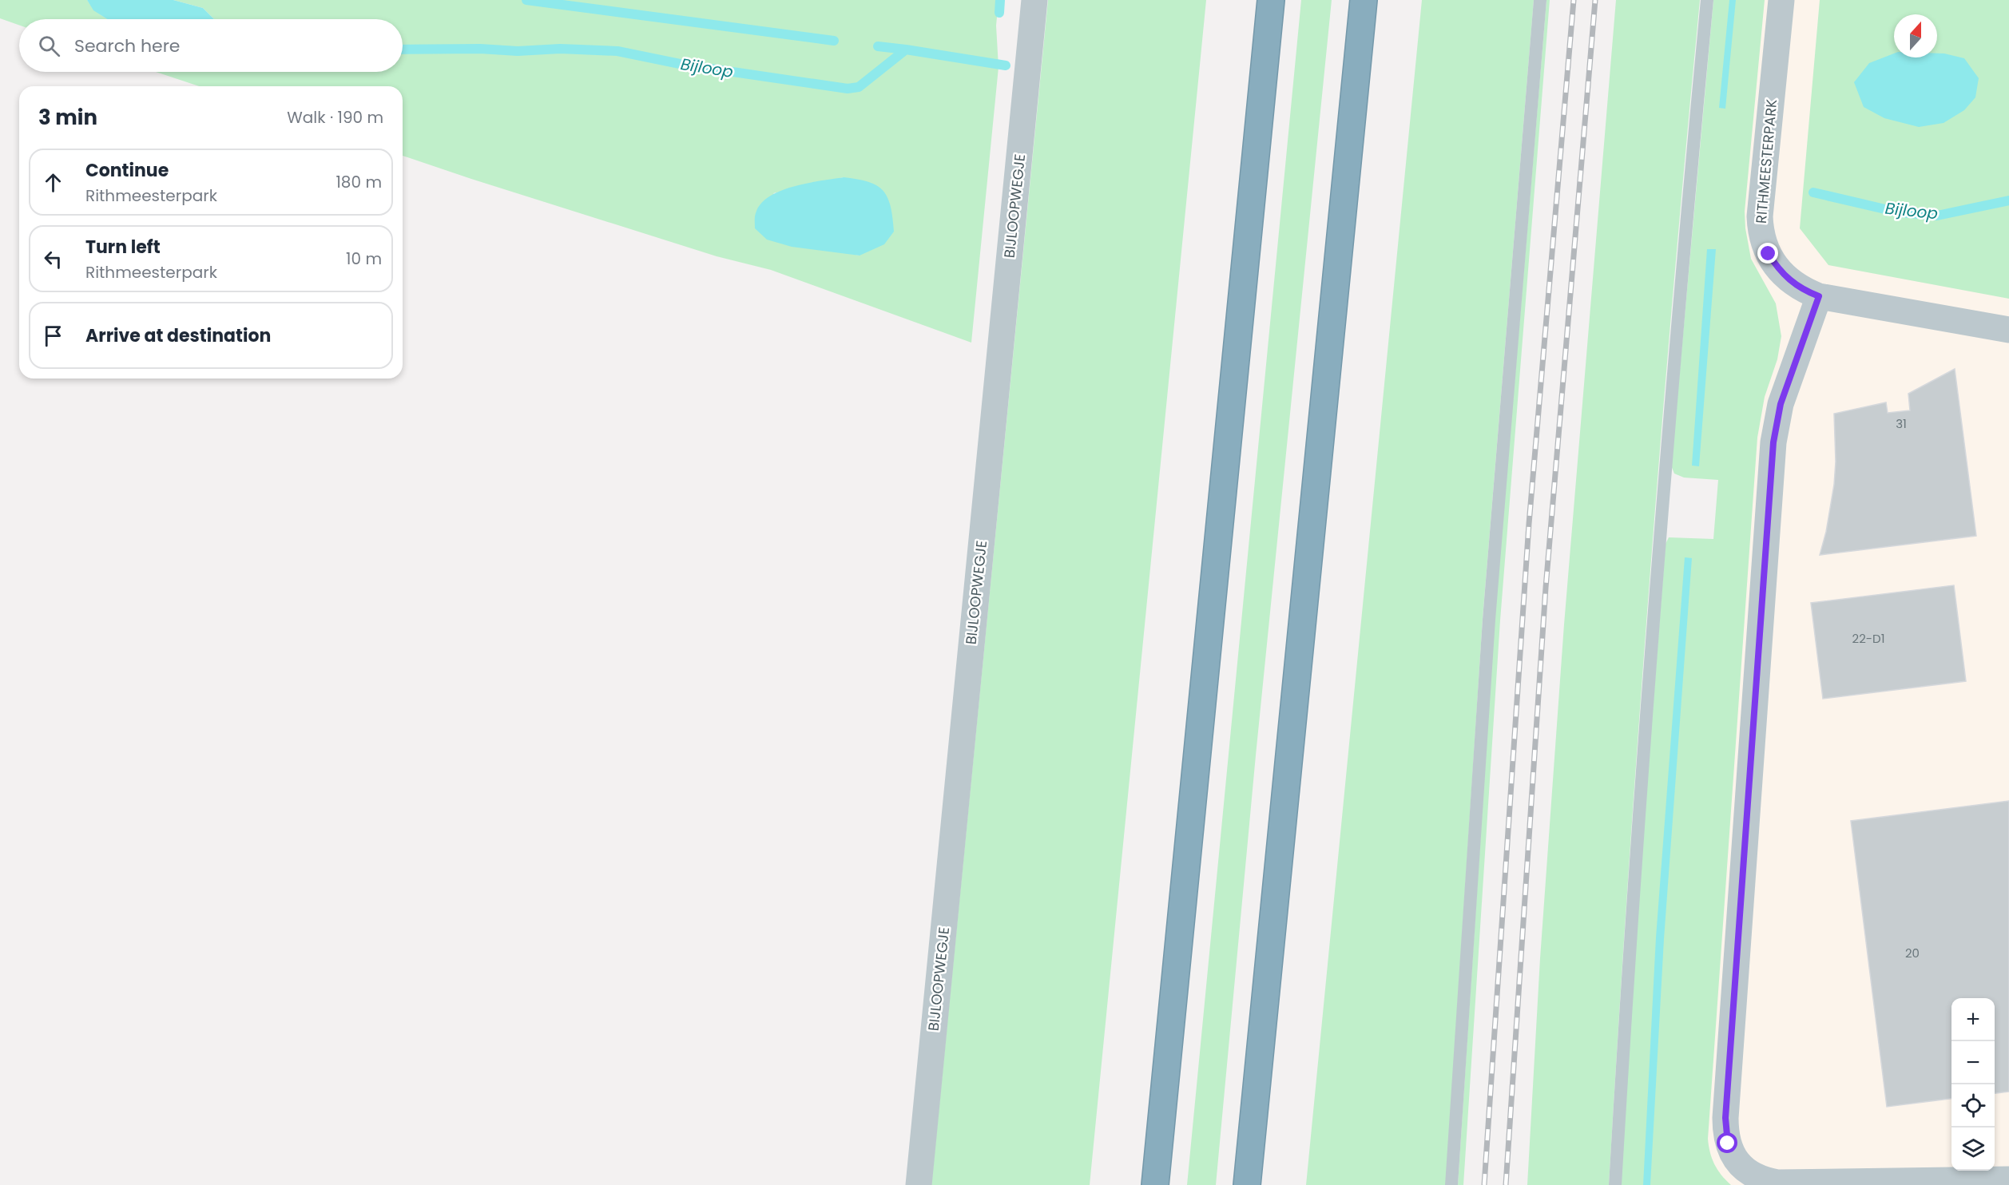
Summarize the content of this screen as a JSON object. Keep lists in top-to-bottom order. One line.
{"streets":{"street":["RITHMEESTERPARK","BIJLOOPWEGJE"]},"water":["Bijloop"],"house_numbers":["31","22-D1","20"],"north":"top","page":{"search":"Search here","heading":["3 min","Walk · 190 m"],"list":[["Continue","Rithmeesterpark","180 m"],["Turn left","Rithmeesterpark","10 m"],"Arrive at destination"],"map_buttons":["+","−"]}}
